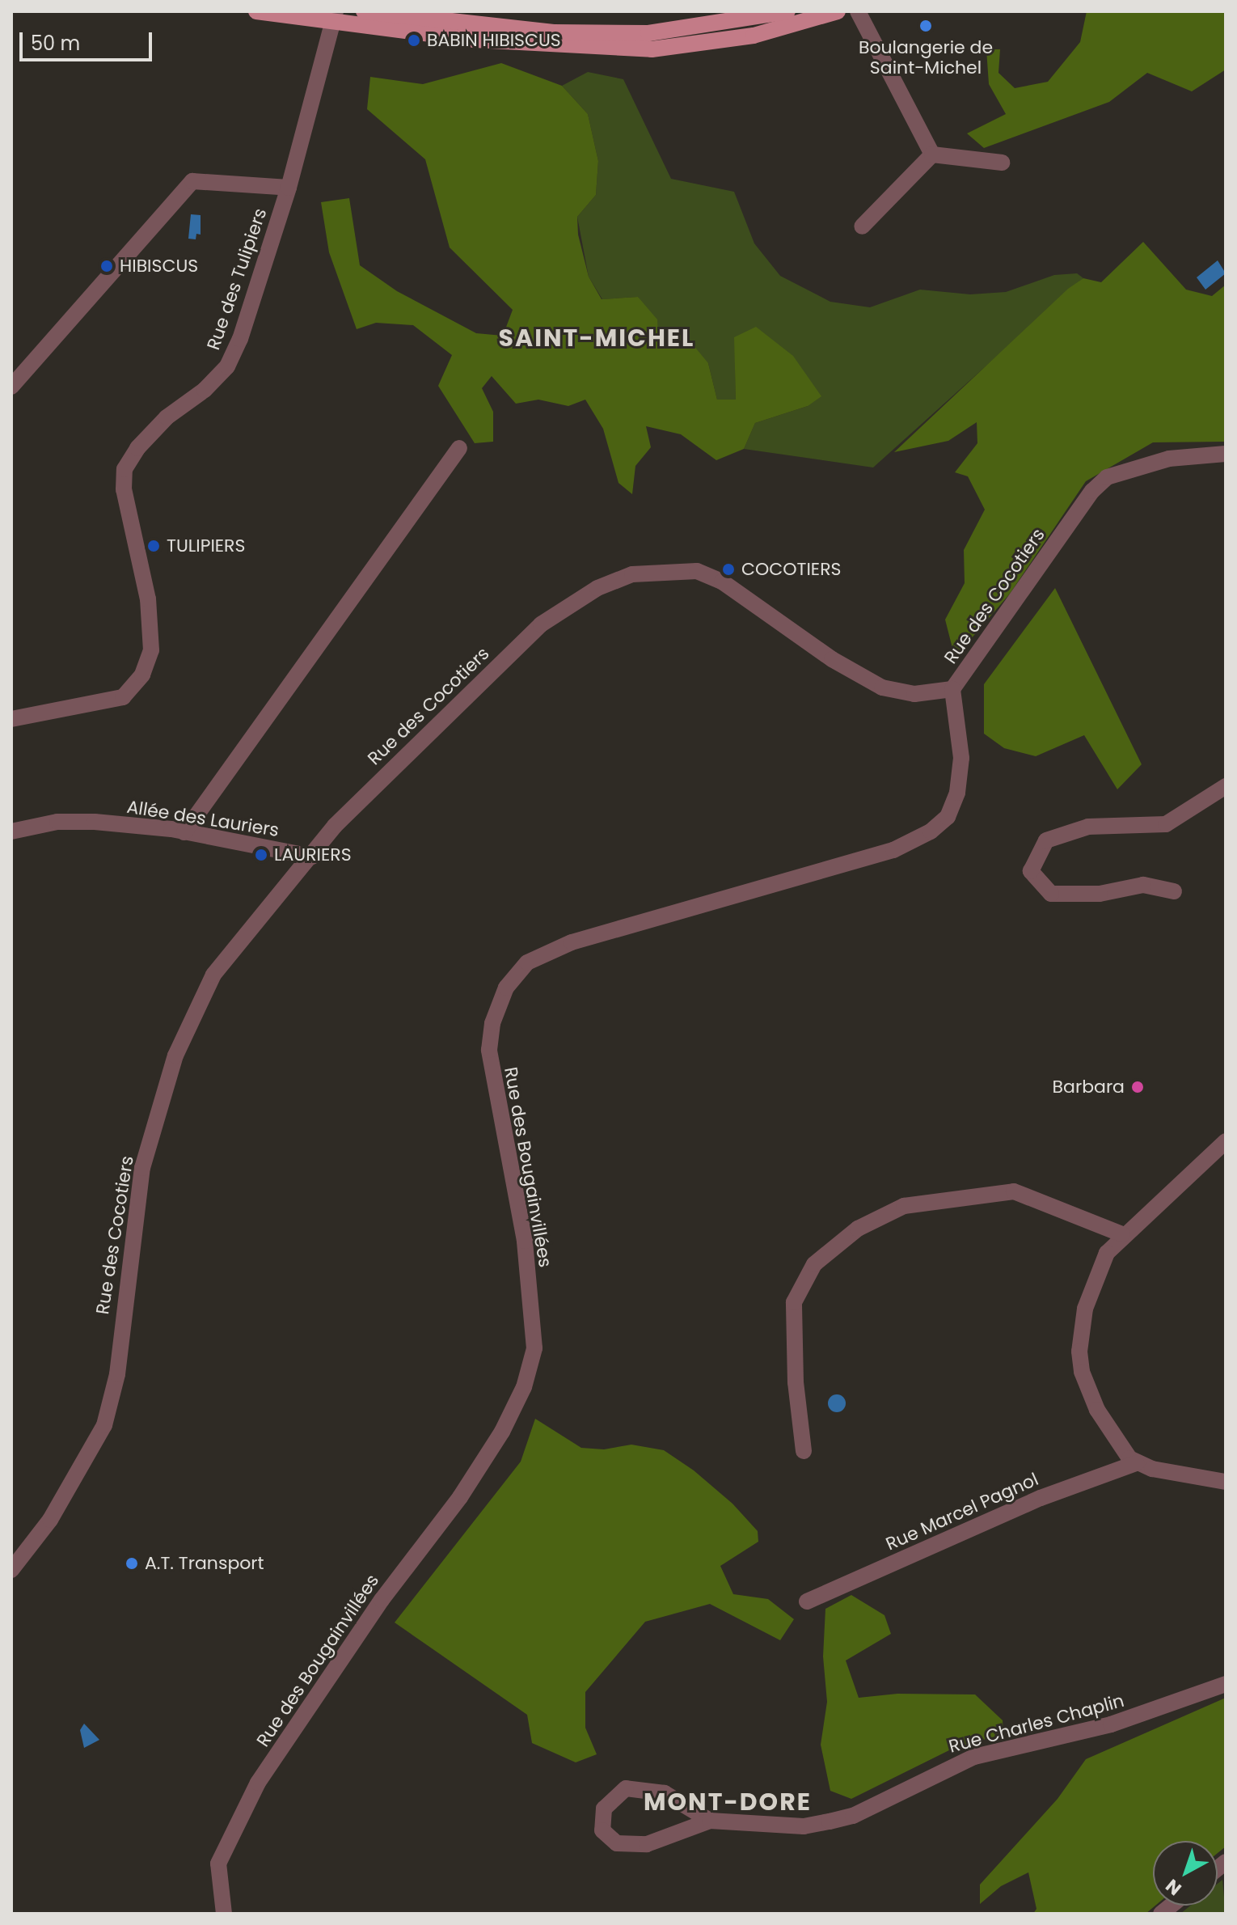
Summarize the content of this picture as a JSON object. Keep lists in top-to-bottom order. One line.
{"streets":{"street":["Rue des Tulipiers","Rue des Cocotiers","Allée des Lauriers","Rue des Bougainvillées","Rue Marcel Pagnol","Rue Charles Chaplin"]},"crossings":[["Rue des Cocotiers","Allée des Lauriers"],["Rue des Cocotiers","Rue des Bougainvillées"]],"districts":["SAINT-MICHEL","MONT-DORE"],"places":["Boulangerie de Saint-Michel","BABIN HIBISCUS","HIBISCUS","TULIPIERS","COCOTIERS","LAURIERS","Barbara","A.T. Transport"],"scale_bar":"50 m","north":"bottom left"}
